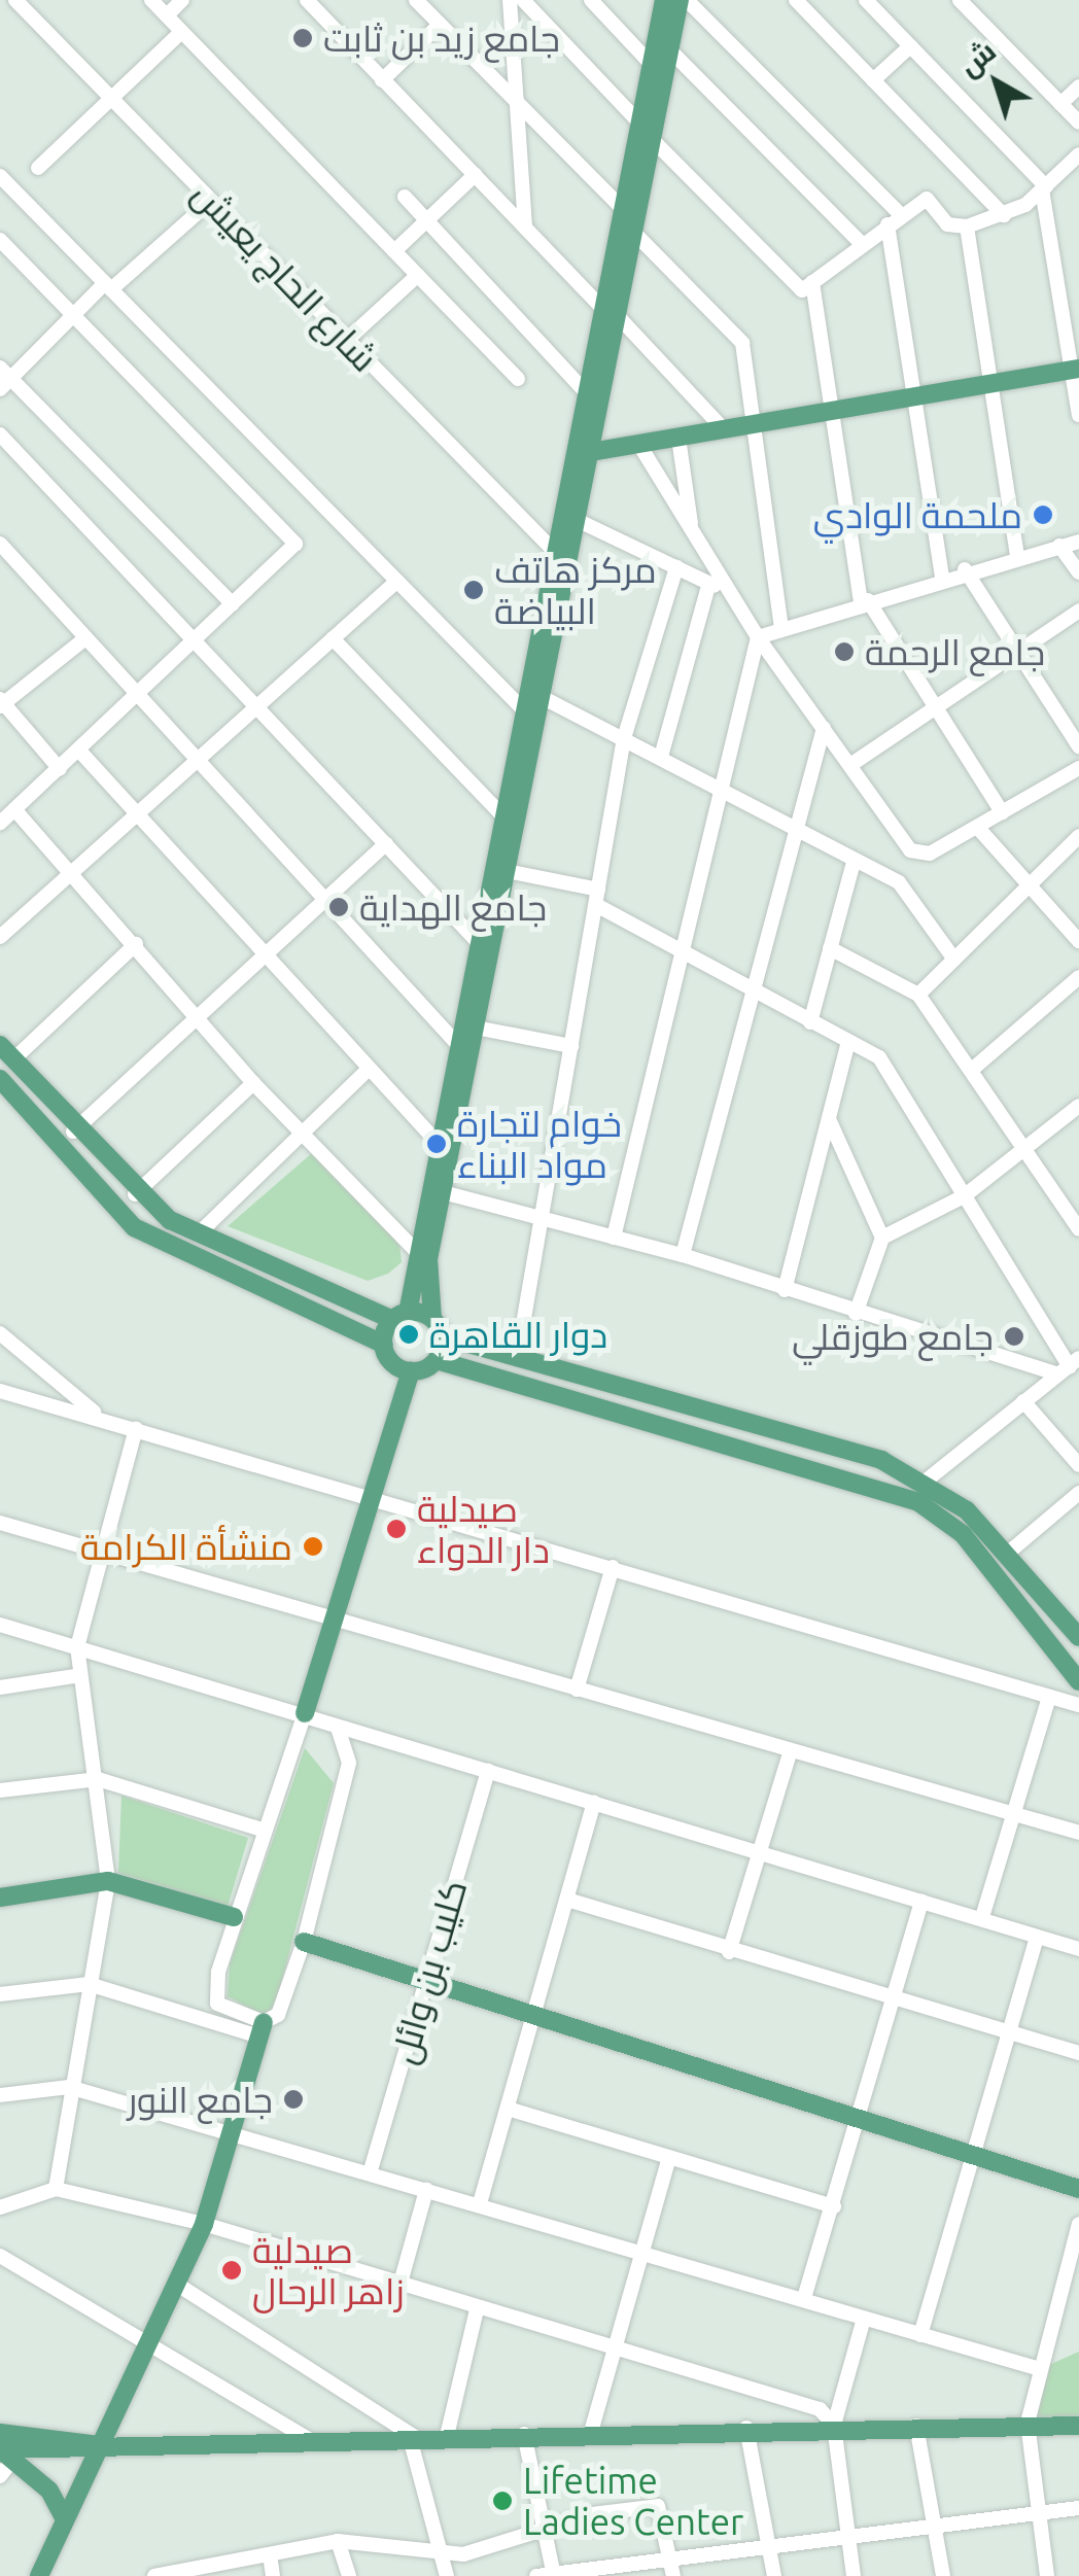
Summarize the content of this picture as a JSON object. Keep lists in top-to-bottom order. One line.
{"streets":{"street":["شارع الحاج يعيش","كليب بن وائل"]},"places":["جامع زيد بن ثابت","ملحمة الوادي","مركز هاتف البياضة","جامع الرحمة","جامع الهداية","خوام لتجارة مواد البناء","دوار القاهرة","جامع طوزقلي","صيدلية دار الدواء","منشأة الكرامة","جامع النور","صيدلية زاهر الرحال","Lifetime Ladies Center"],"north":"top left"}
